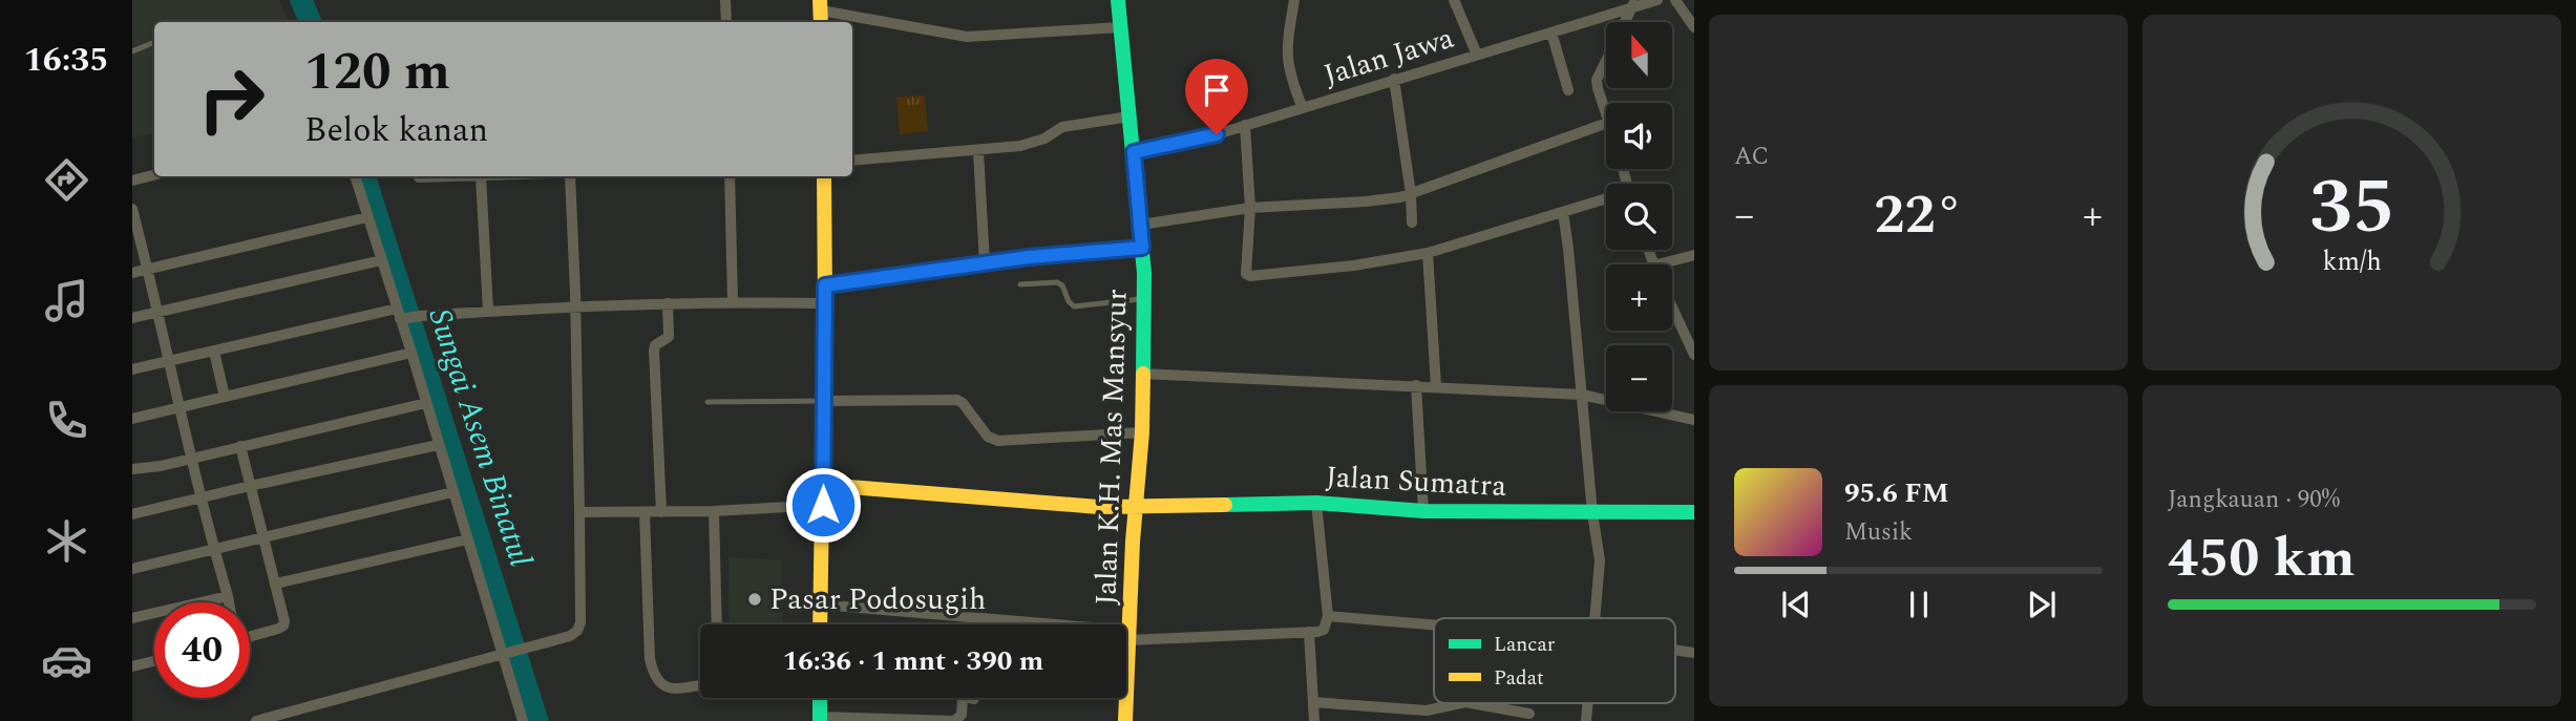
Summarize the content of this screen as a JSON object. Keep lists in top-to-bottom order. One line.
{"streets":{"main road":["Jalan K.H. Mas Mansyur","Jalan Sumatra"],"street":["Jalan Jawa"]},"crossings":[["Jalan Jawa","Jalan K.H. Mas Mansyur"],["Jalan K.H. Mas Mansyur","Jalan Sumatra"]],"water":["Sungai Asem Binatul"],"places":["Pasar Podosugih"],"legend":["Lancar","Padat"],"north":"top","page":{"tabs":"16:35","tile":["AC",["Jangkauan · 90%","450 km"]],"map_buttons":["+","−"],"turn":["120 m","Belok kanan"],"heat":["−","22°","+"],"song":["95.6 FM","Musik"],"limit":"40","trip":"16:36 · 1 mnt · 390 m","gauge":["35","km/h"]}}
